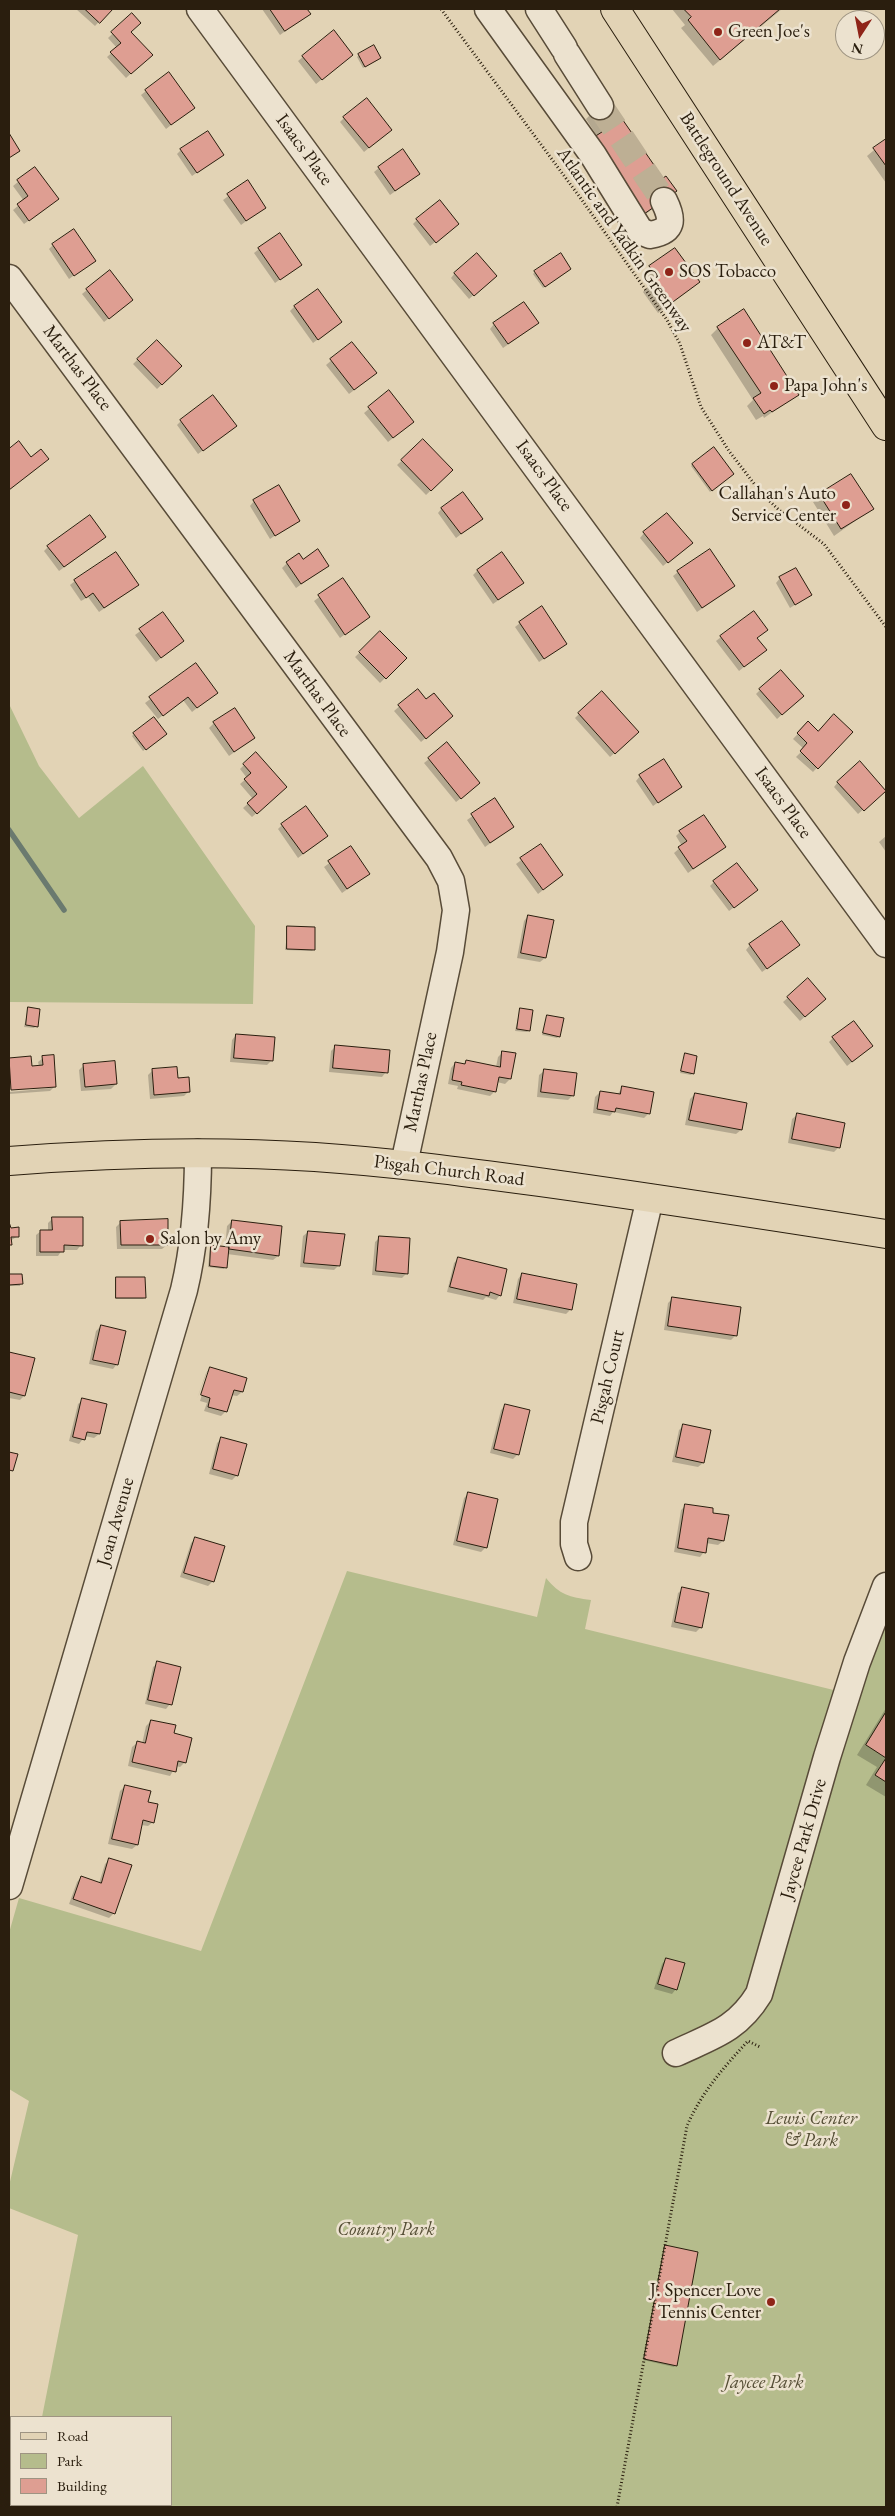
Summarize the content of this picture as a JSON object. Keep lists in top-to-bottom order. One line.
{"streets":{"main road":["Battleground Avenue","Pisgah Church Road"],"street":["Isaacs Place","Marthas Place","Pisgah Court","Joan Avenue","Jaycee Park Drive"],"path":["Atlantic and Yadkin Greenway"]},"crossings":[["Marthas Place","Pisgah Church Road"],["Pisgah Church Road","Pisgah Court"],["Pisgah Church Road","Joan Avenue"]],"parks":["Lewis Center & Park","Country Park","Jaycee Park"],"places":["Green Joe's","SOS Tobacco","AT&T","Papa John's","Callahan's Auto Service Center","Salon by Amy","J. Spencer Love Tennis Center"],"legend":["Road","Park","Building"],"north":"bottom"}
